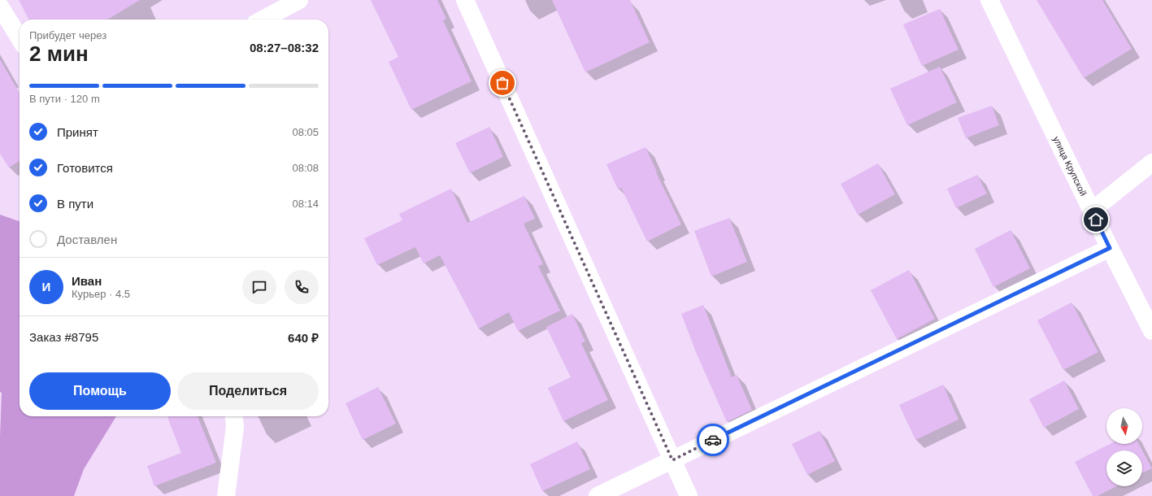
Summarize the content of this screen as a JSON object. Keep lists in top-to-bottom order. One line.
{"streets":{"street":["улица Крупской"]},"north":"bottom","page":{"heading":["2 мин","Прибудет через","08:27–08:32"],"panel":["Иван","Курьер · 4.5","Заказ #8795","640 ₽"],"bar":"В пути · 120 m","list":[["Принят","08:05"],["Готовится","08:08"],["В пути","08:14"],"Доставлен"],"round":"И","buttons":["Помощь","Поделиться"]}}
